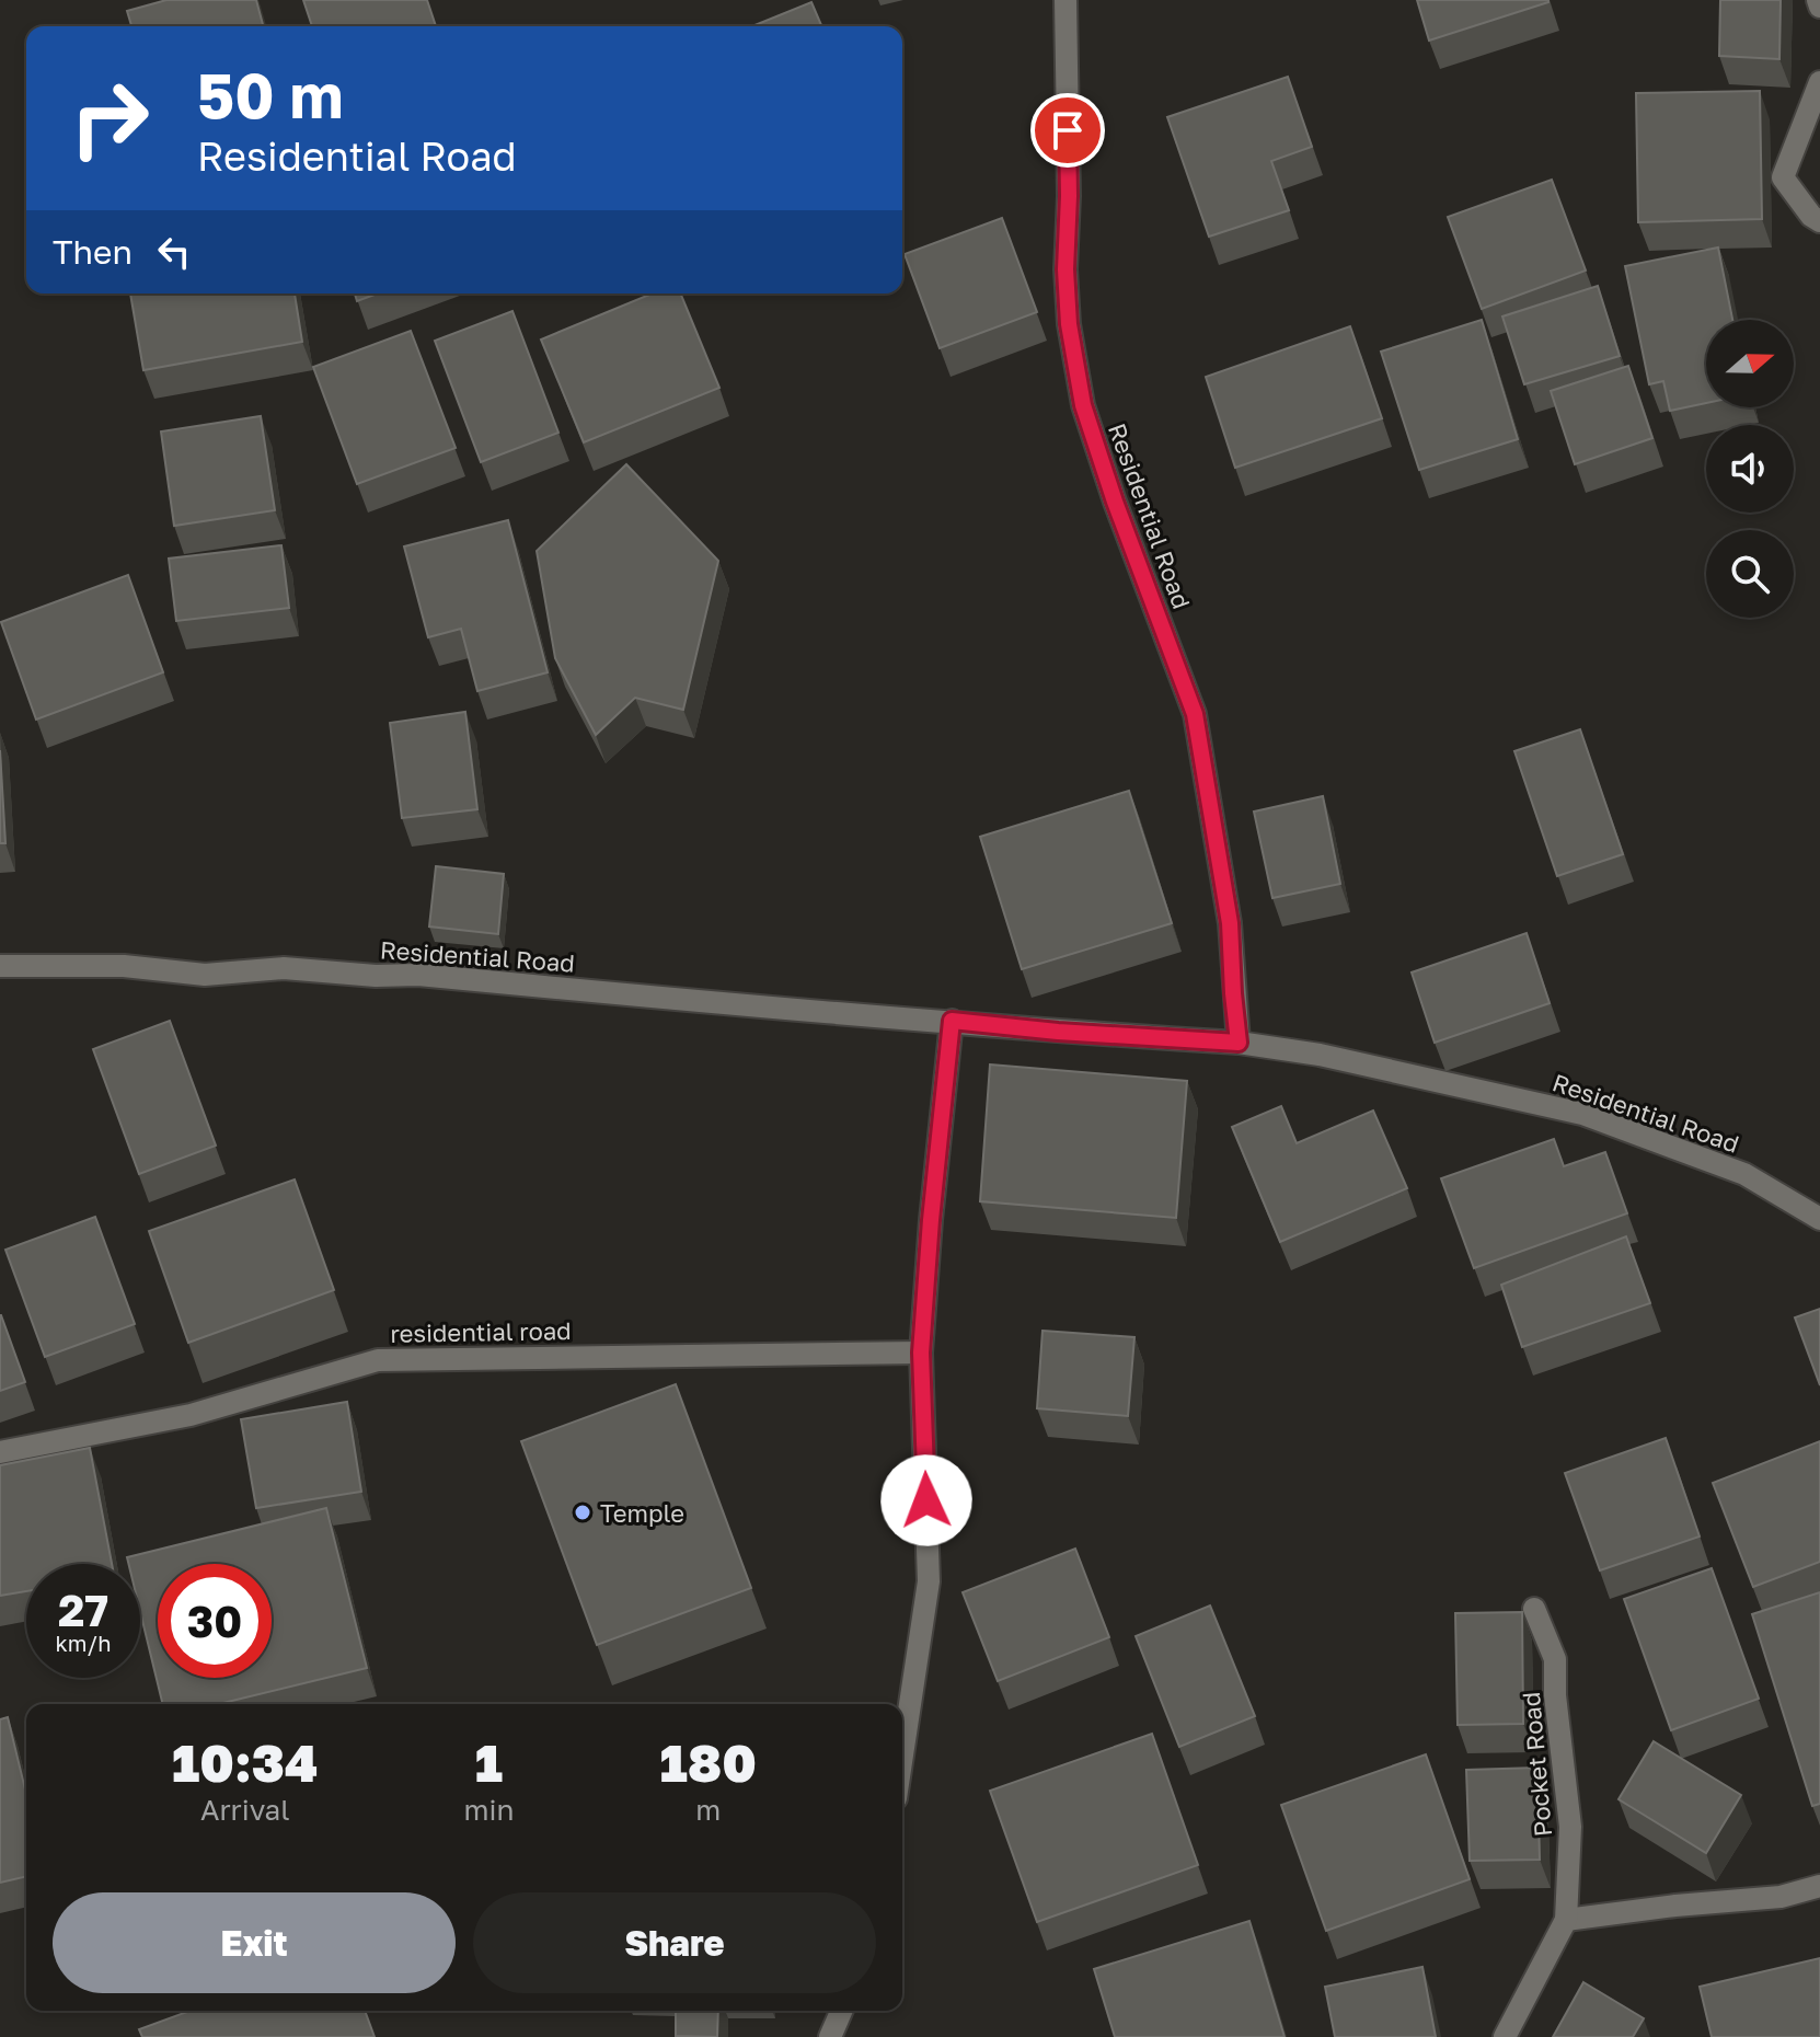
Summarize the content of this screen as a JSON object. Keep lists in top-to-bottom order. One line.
{"streets":{"street":["Residential Road","residential road","Pocket Road"]},"places":["Temple"],"north":"right","page":{"turn":["50 m","Residential Road"],"then":"Then","speed":"27 km/h","limit":"30","eta":["10:34","Arrival","1","min","180","m"],"buttons":["Exit","Share"]}}
